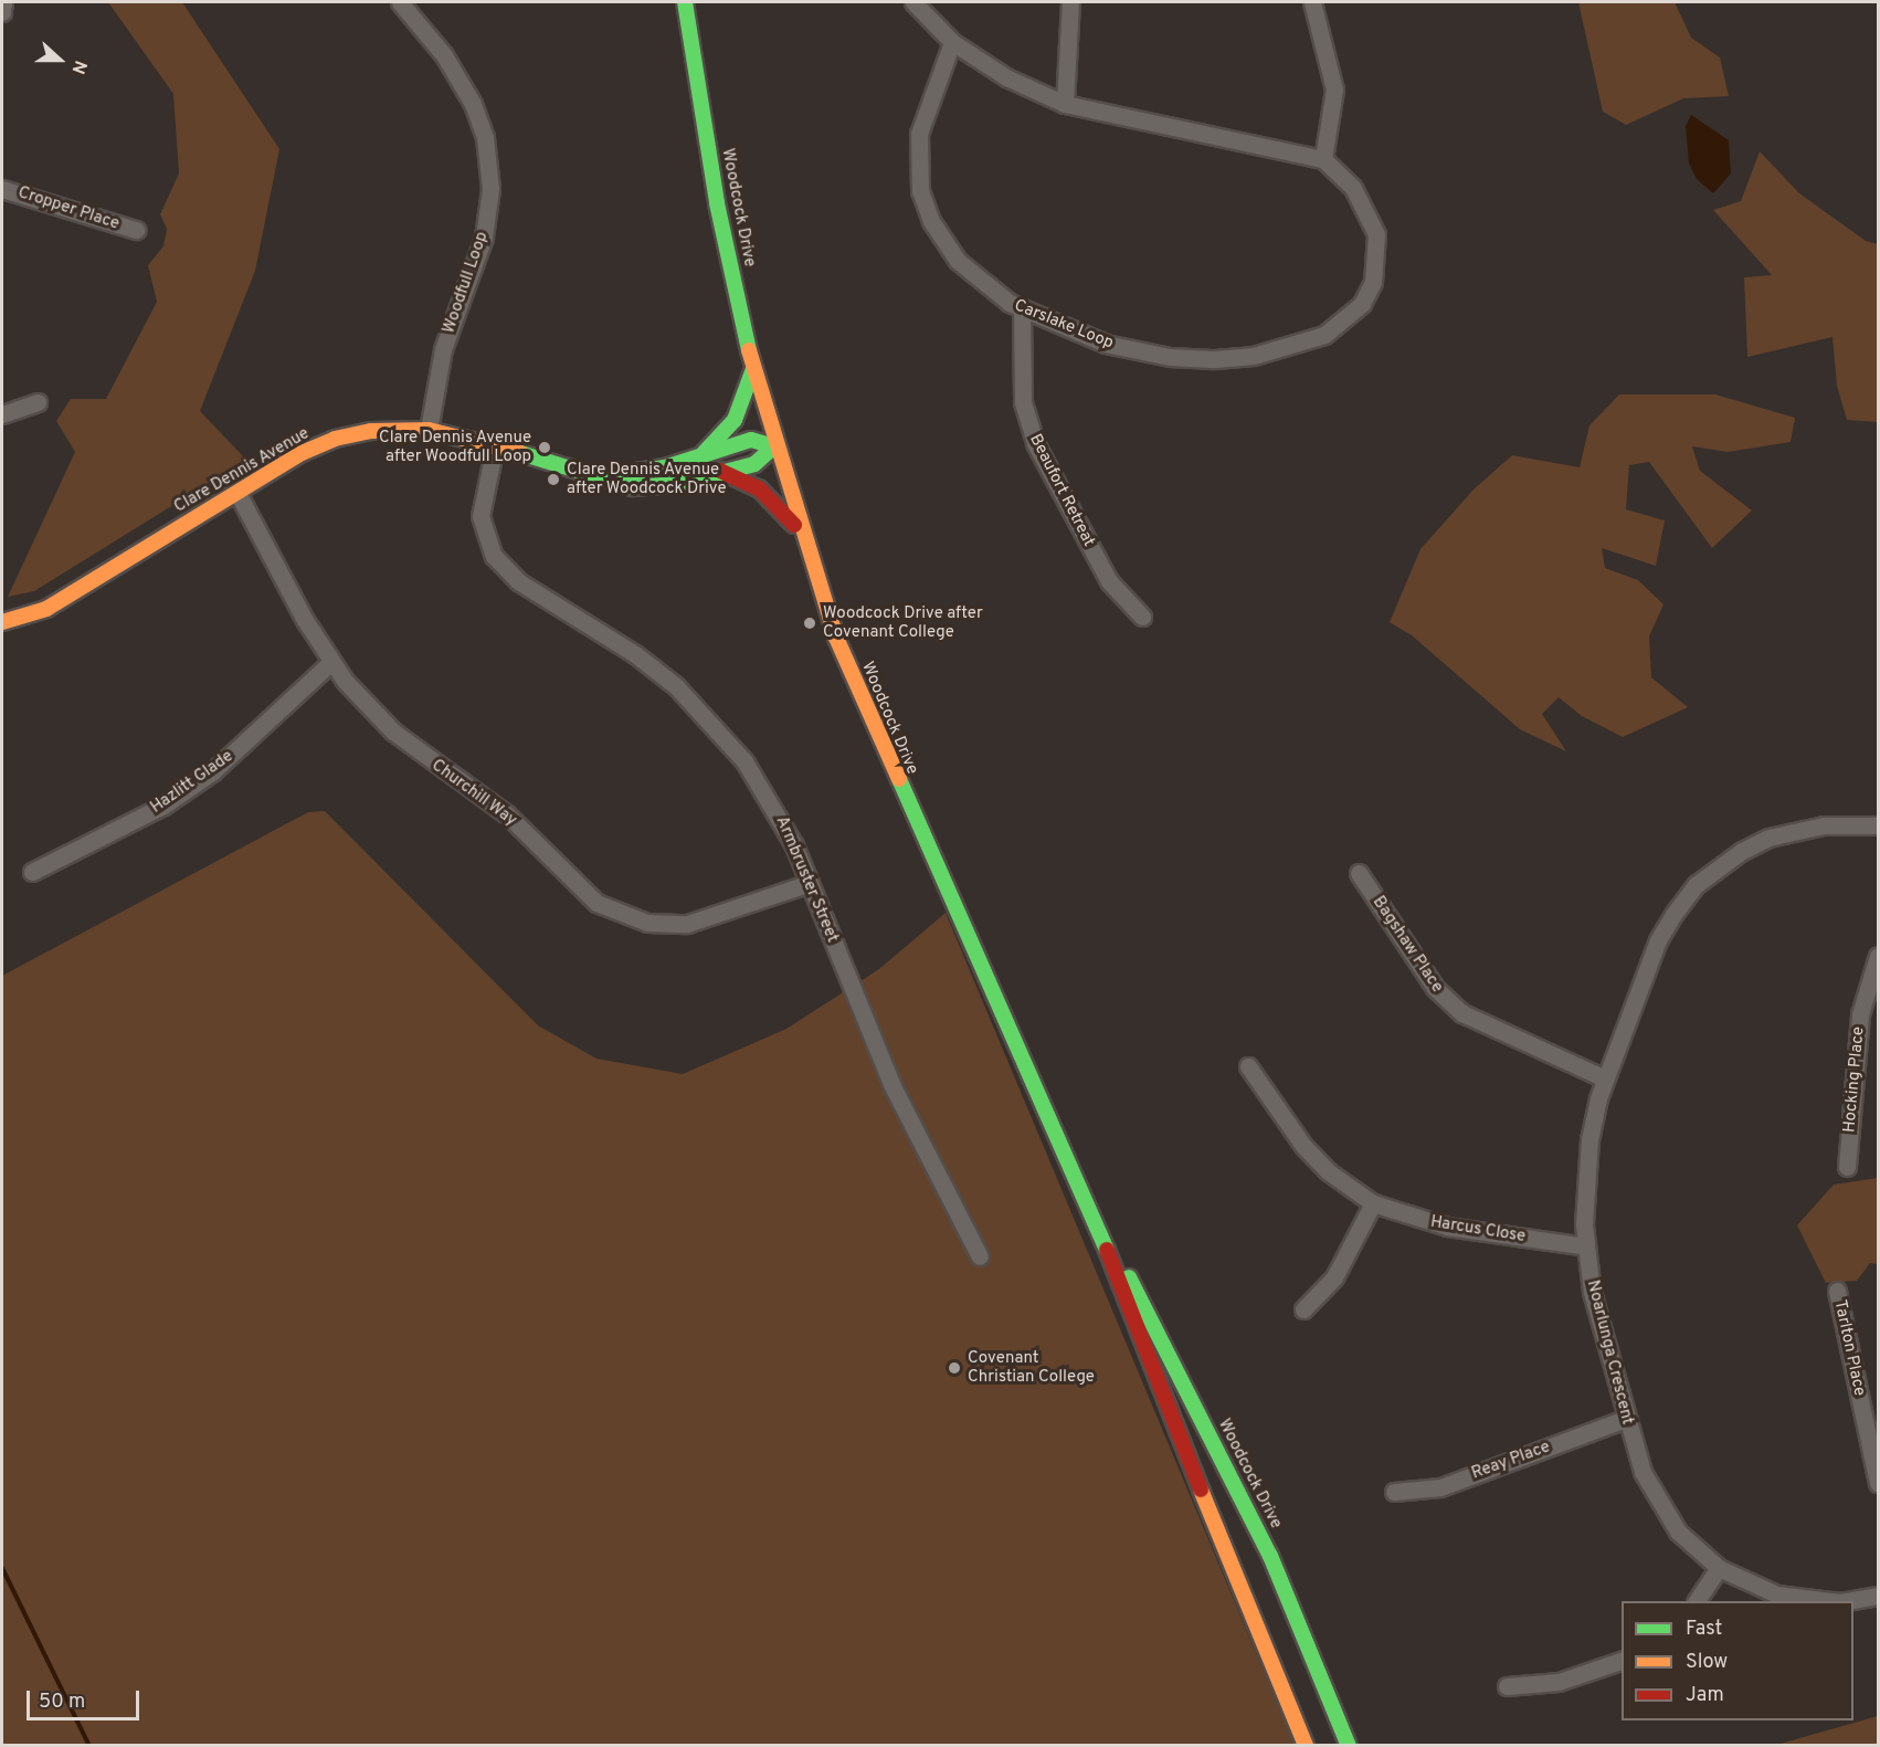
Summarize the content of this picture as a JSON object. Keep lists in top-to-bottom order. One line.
{"streets":{"main road":["Woodcock Drive","Clare Dennis Avenue"],"street":["Cropper Place","Woodfull Loop","Carslake Loop","Beaufort Retreat","Hazlitt Glade","Churchill Way","Armbruster Street","Bagshaw Place","Hocking Place","Harcus Close","Tarlton Place","Noarlunga Crescent","Reay Place"]},"crossings":[["Woodcock Drive","Clare Dennis Avenue"],["Woodfull Loop","Clare Dennis Avenue"],["Carslake Loop","Beaufort Retreat"],["Clare Dennis Avenue","Churchill Way"],["Clare Dennis Avenue","Armbruster Street"],["Hazlitt Glade","Churchill Way"],["Churchill Way","Armbruster Street"],["Bagshaw Place","Noarlunga Crescent"],["Harcus Close","Noarlunga Crescent"],["Noarlunga Crescent","Reay Place"]],"places":["Clare Dennis Avenue after Woodfull Loop","Clare Dennis Avenue after Woodcock Drive","Woodcock Drive after Covenant College","Covenant Christian College"],"legend":["Fast","Slow","Jam"],"scale_bar":"50 m","north":"right"}
